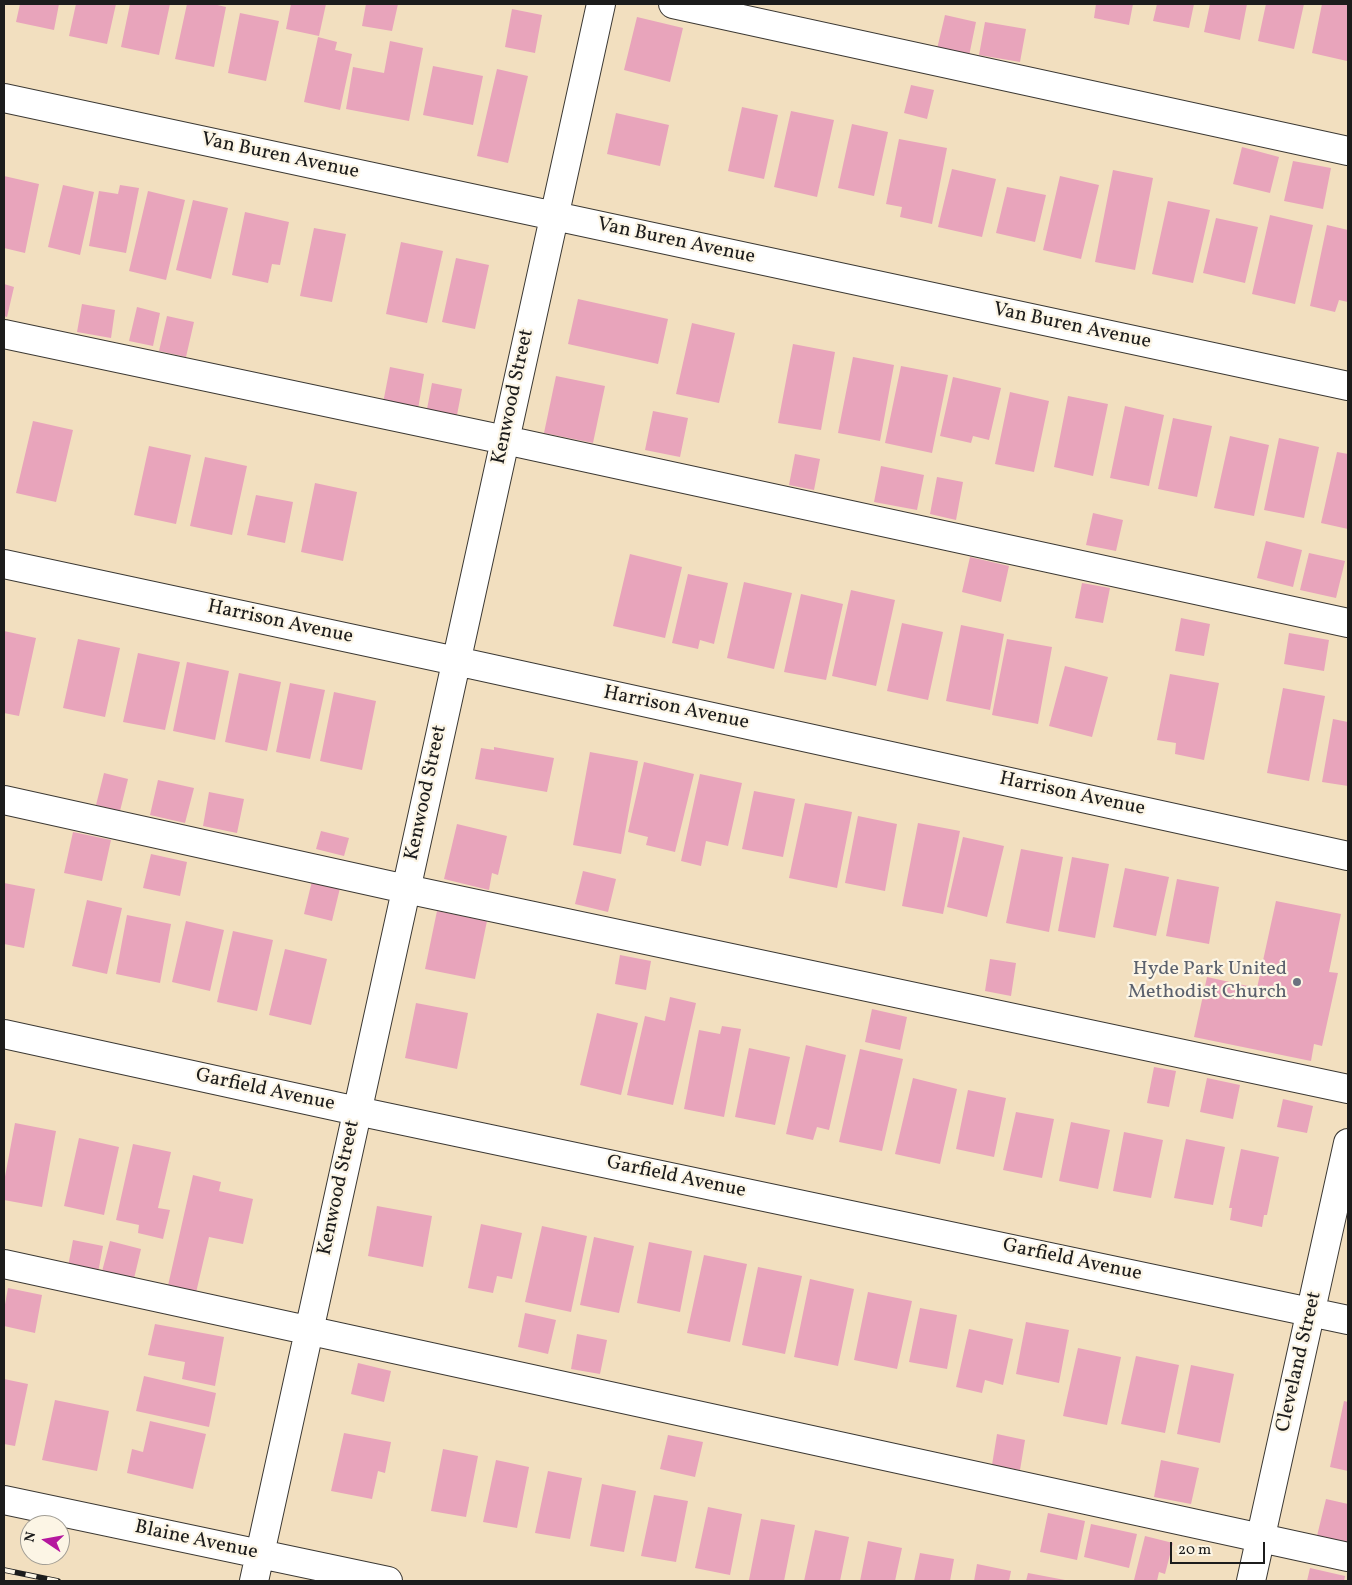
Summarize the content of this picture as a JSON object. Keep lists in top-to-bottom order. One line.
{"streets":{"street":["Van Buren Avenue","Kenwood Street","Harrison Avenue","Garfield Avenue","Cleveland Street","Blaine Avenue"]},"crossings":[["Van Buren Avenue","Kenwood Street"],["Kenwood Street","Harrison Avenue"],["Kenwood Street","Garfield Avenue"],["Kenwood Street","Blaine Avenue"],["Garfield Avenue","Cleveland Street"]],"places":["Hyde Park United Methodist Church"],"scale_bar":"20 m","north":"left"}
